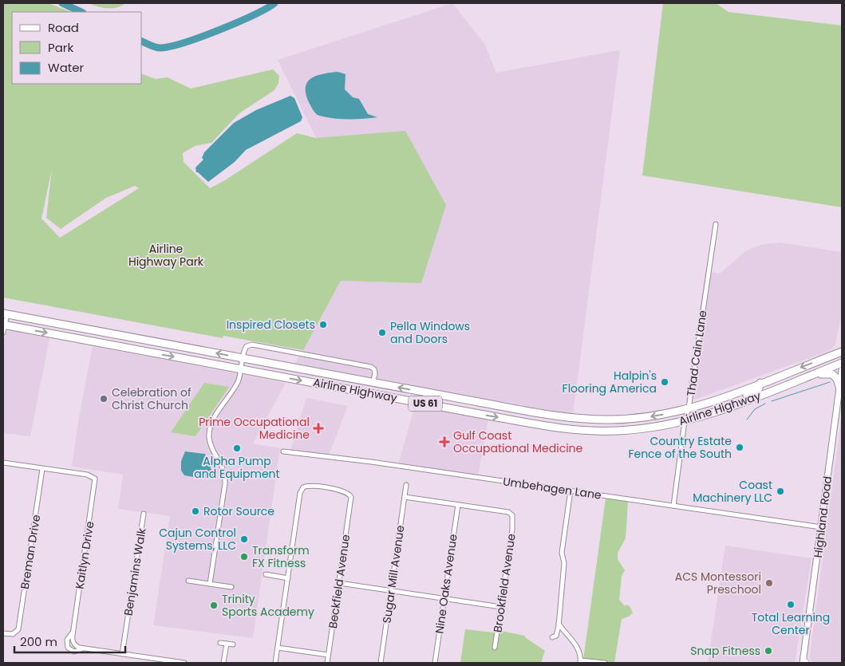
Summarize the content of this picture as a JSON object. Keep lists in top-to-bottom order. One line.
{"streets":{"highway":["Airline Highway","US 61"],"main road":["Highland Road"],"street":["Thad Cain Lane","Umbehagen Lane","Breman Drive","Kaitlyn Drive","Benjamins Walk","Sugar Mill Avenue","Beckfield Avenue","Brookfield Avenue","Nine Oaks Avenue"]},"crossings":[["Thad Cain Lane","Airline Highway"],["Thad Cain Lane","Umbehagen Lane"],["Umbehagen Lane","Highland Road"],["Breman Drive","Kaitlyn Drive"],["Brookfield Avenue","Nine Oaks Avenue"]],"parks":["Airline Highway Park"],"places":{"other":["Inspired Closets","Pella Windows and Doors","Halpin's Flooring America","Celebration of Christ Church","Country Estate Fence of the South","Alpha Pump and Equipment","Coast Machinery LLC","Rotor Source","Cajun Control Systems, LLC","Transform FX Fitness","ACS Montessori Preschool","Total Learning Center","Trinity Sports Academy","Snap Fitness"],"health":["Prime Occupational Medicine","Gulf Coast Occupational Medicine"]},"legend":["Road","Park","Water"],"scale_bar":"200 m"}
